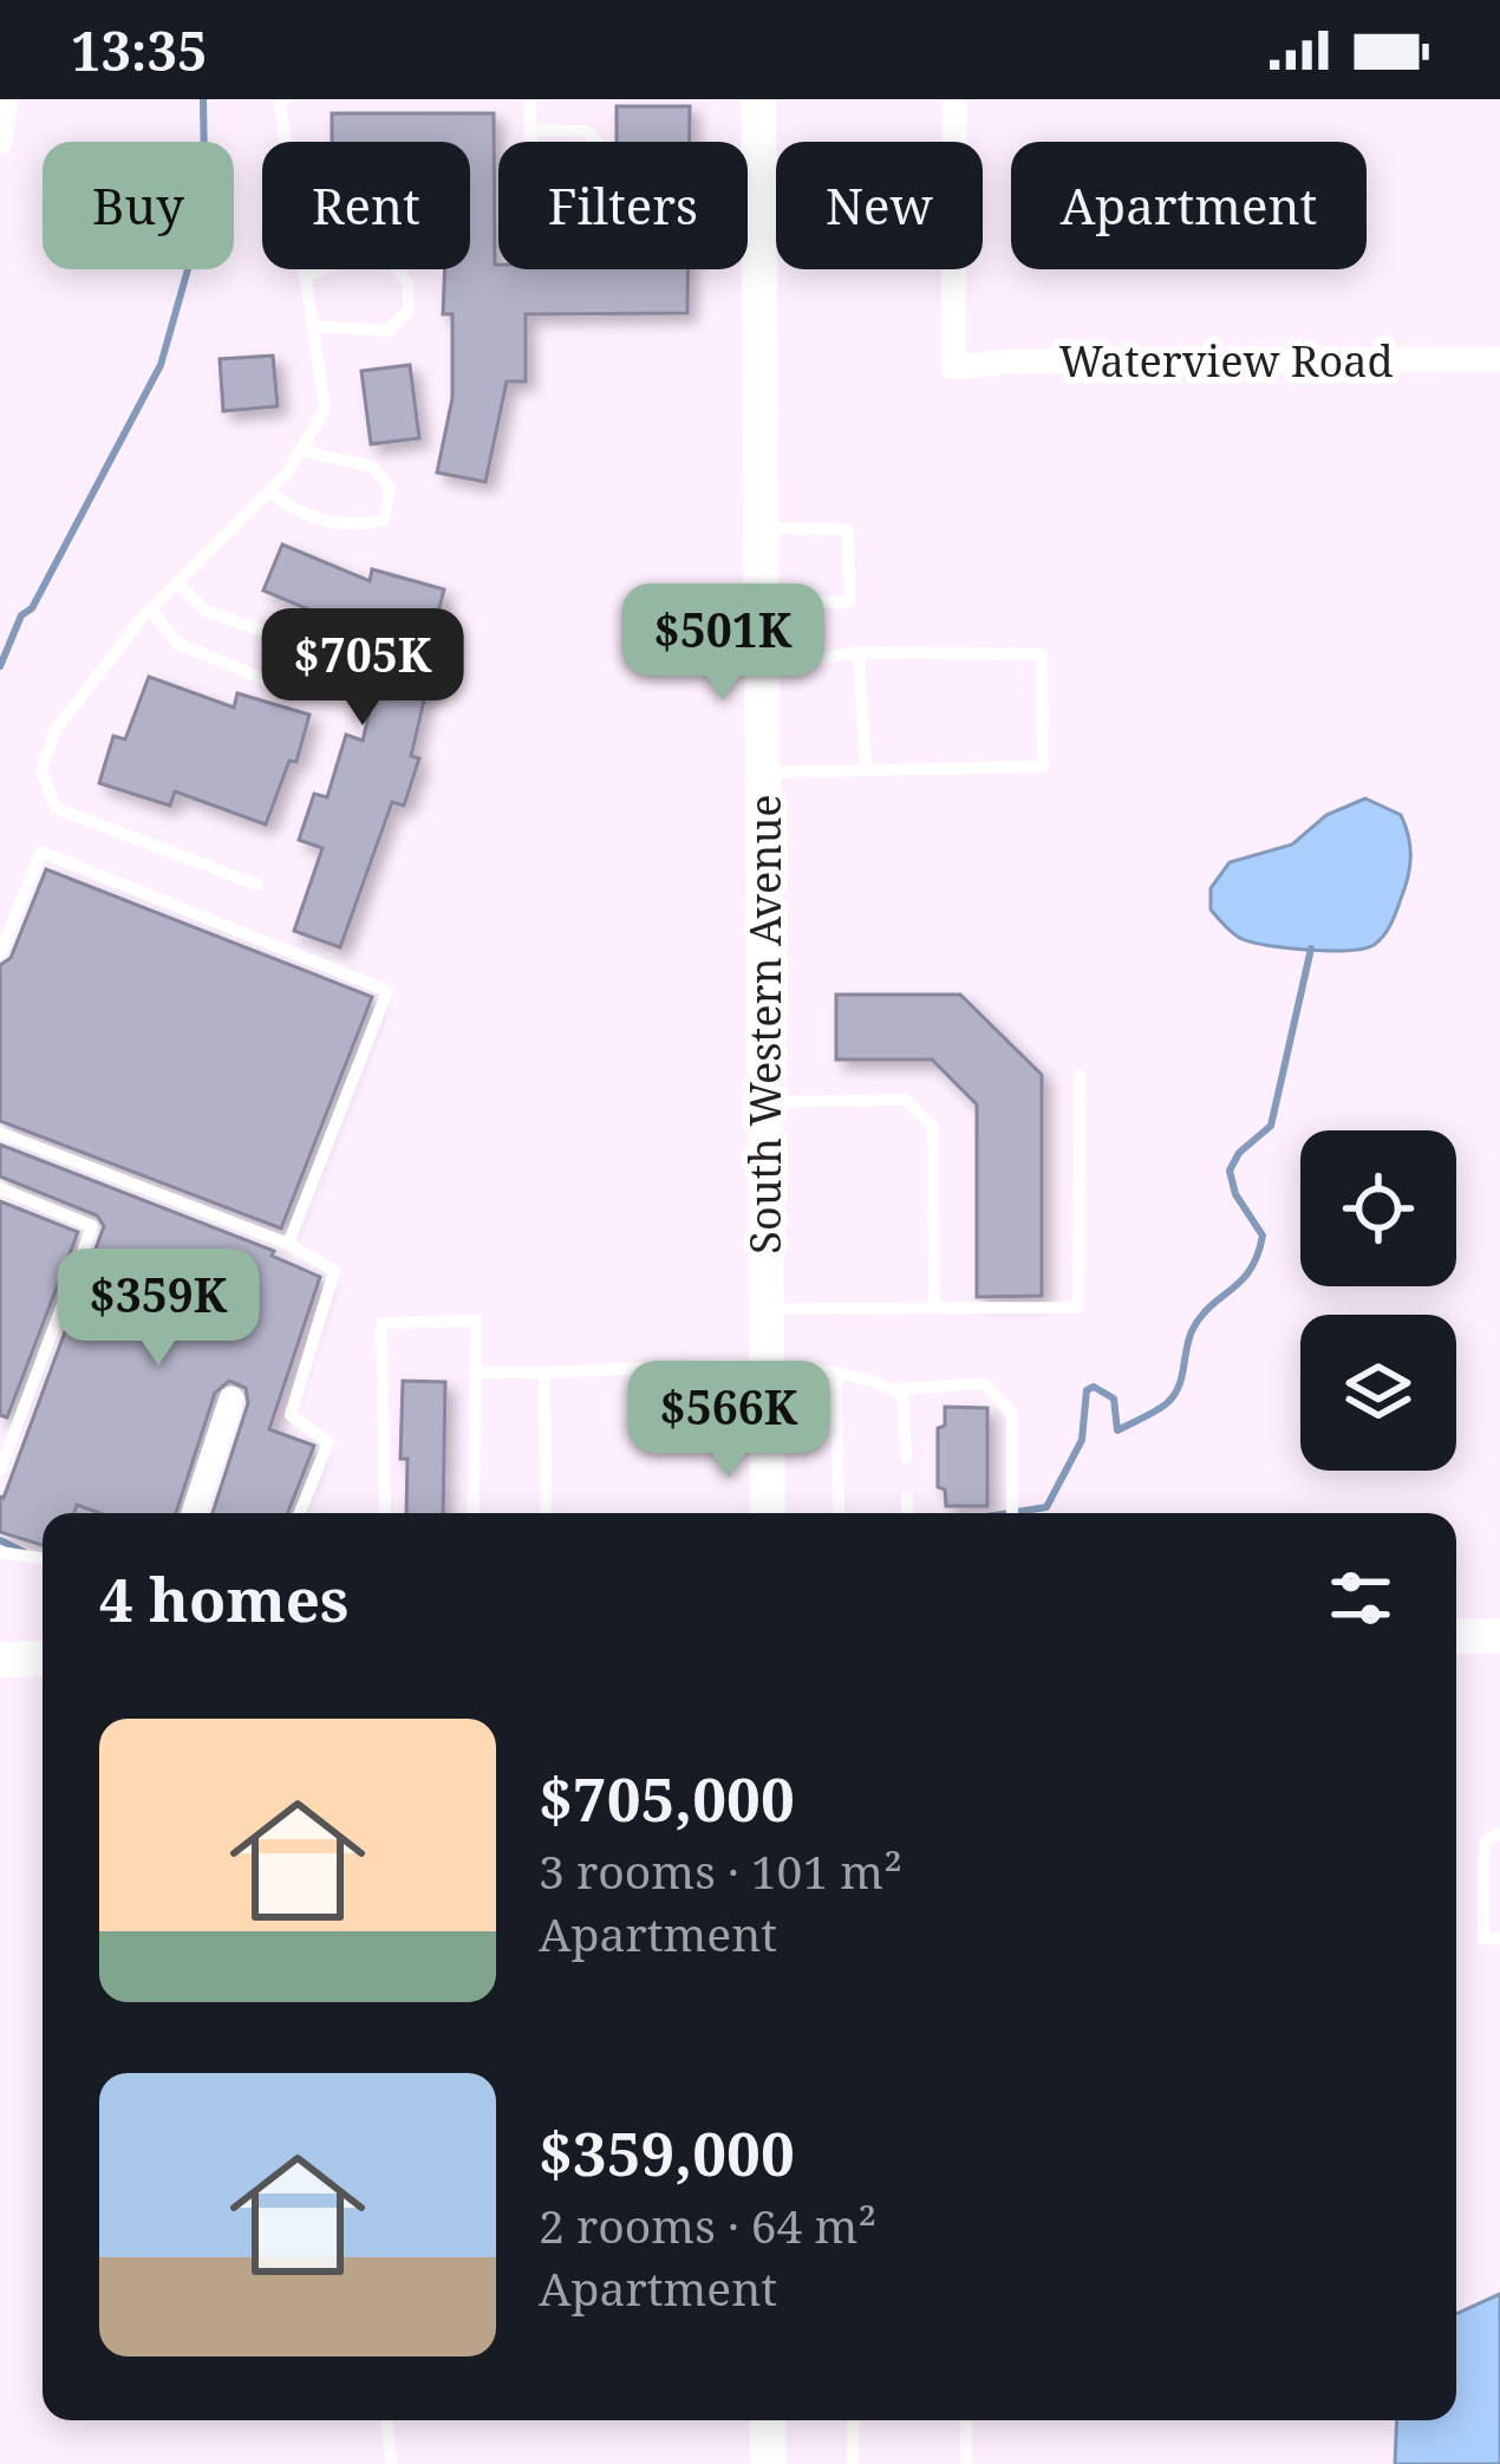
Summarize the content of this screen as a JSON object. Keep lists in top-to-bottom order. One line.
{"streets":{"main road":["South Western Avenue"],"street":["Waterview Road"]},"page":{"status":"13:35","chip":["Buy","Rent","Filters","New","Apartment"],"price":["$501K","$705K","$359K","$566K"],"heading":"4 homes","list":[{"name":"$705,000","note":"3 rooms · 101 m² · Apartment"},{"name":"$359,000","note":"2 rooms · 64 m² · Apartment"}]}}
